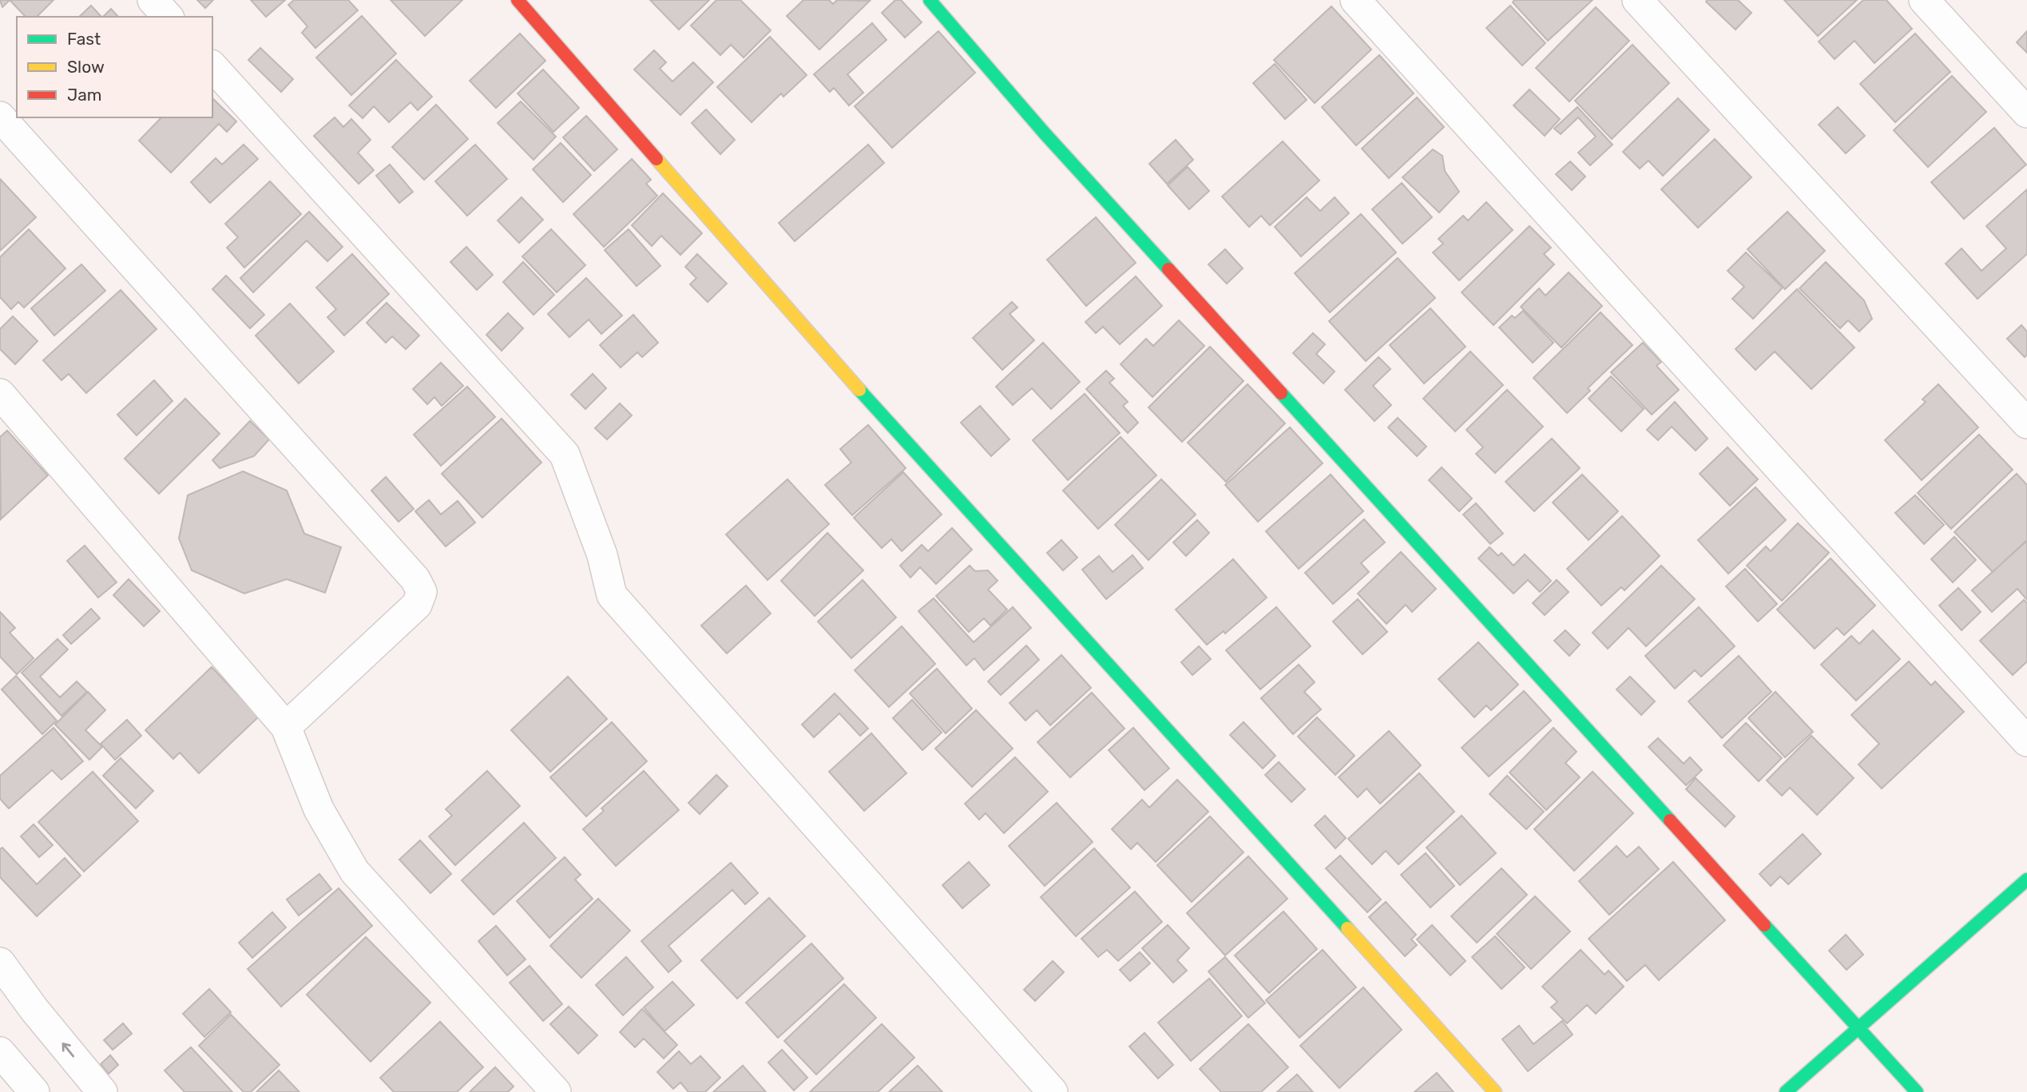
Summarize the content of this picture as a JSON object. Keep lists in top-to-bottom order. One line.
{"legend":["Fast","Slow","Jam"]}
